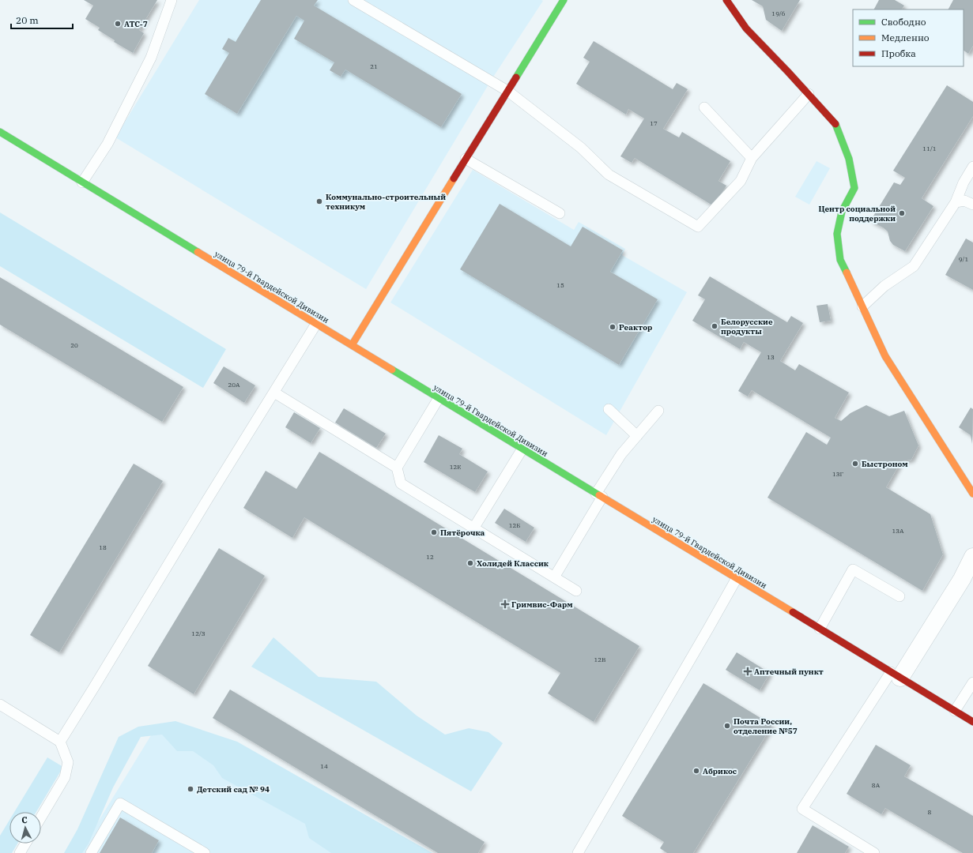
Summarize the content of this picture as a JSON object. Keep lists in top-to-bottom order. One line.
{"streets":{"main road":["улица 79-й Гвардейской Дивизии"]},"places":{"other":["АТС-7","Коммунально-строительный техникум","Центр социальной поддержки","Белорусские продукты","Реактор","Быстроном","Пятёрочка","Холидей Классик","Почта России, отделение №57","Абрикос","Детский сад № 94"],"health":["Гримвис-Фарм","Аптечный пункт"]},"house_numbers":["19/6","21","17","11/1","9/1","15","20","13","20А","12Е","13Г","12Б","13А","18","12","12/3","12В","14","8А","8"],"legend":["Свободно","Медленно","Пробка"],"scale_bar":"20 m","north":"top"}
